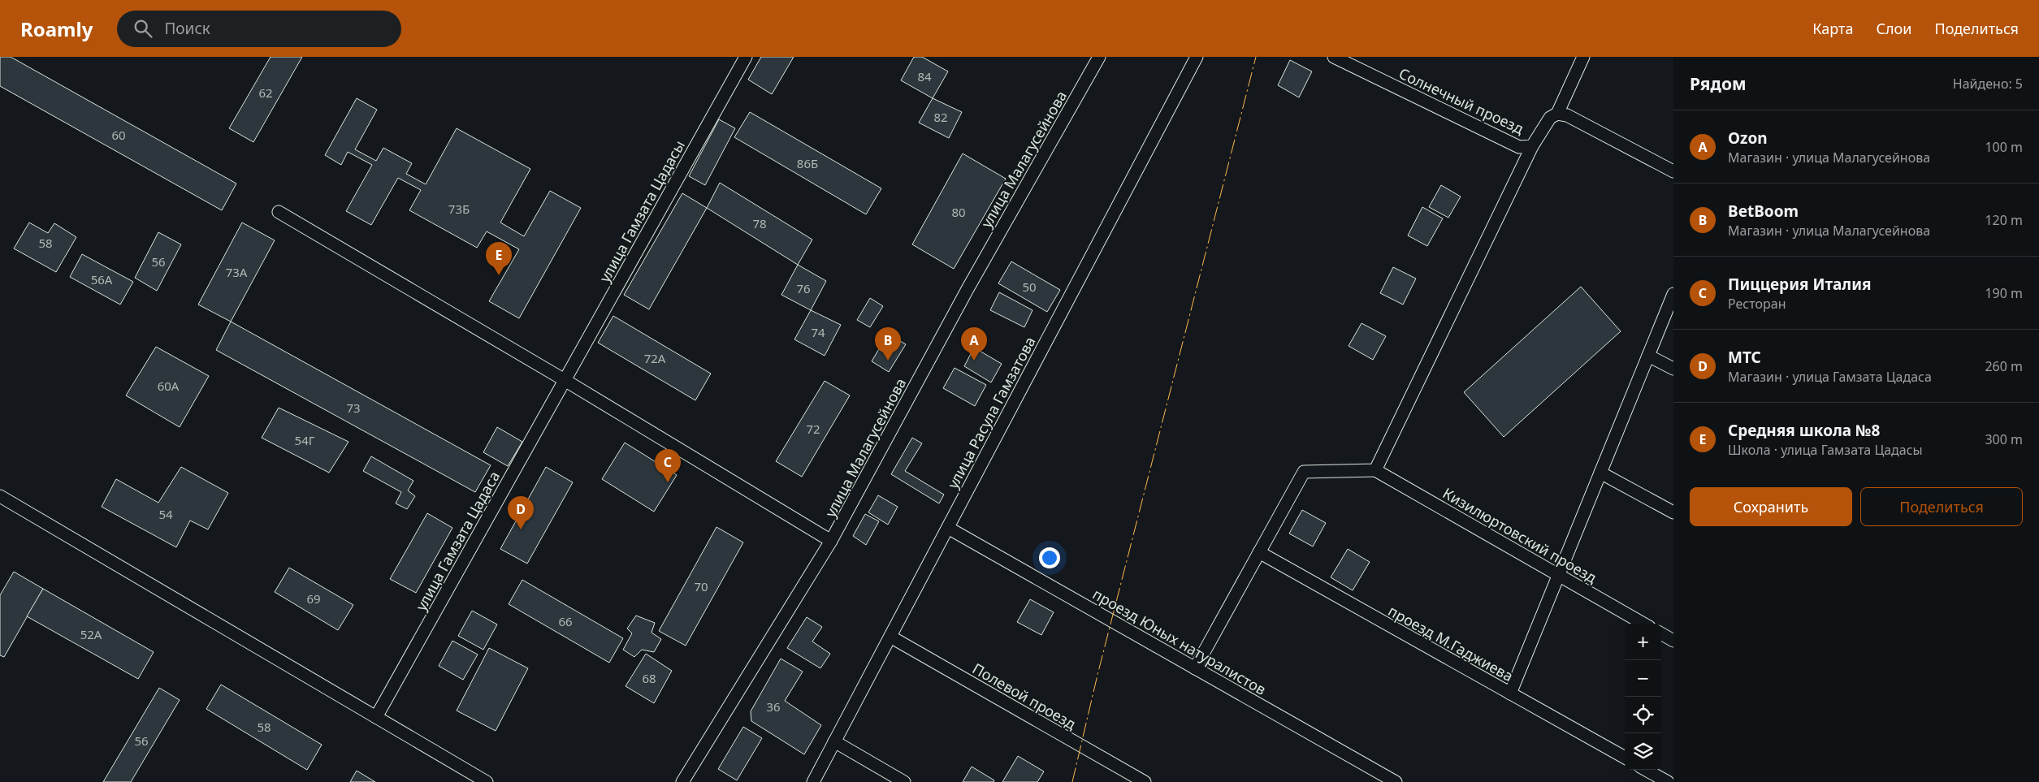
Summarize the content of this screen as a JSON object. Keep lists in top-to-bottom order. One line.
{"streets":{"street":["Солнечный проезд","улица Малагусейнова","улица Гамзата Цадасы","улица Расула Гамзатова","Кизилюртовский проезд","улица Гамзата Цадаса","проезд Юных натуралистов","проезд М.Гаджиева","Полевой проезд"]},"crossings":[["улица Гамзата Цадасы","улица Гамзата Цадаса"],["улица Расула Гамзатова","проезд Юных натуралистов"],["улица Расула Гамзатова","Полевой проезд"]],"house_numbers":["84","62","82","60","86Б","73Б","80","78","58","56","73А","56А","50","76","74","72А","60А","73","72","54Г","54","70","69","66","52А","68","36","58","56"],"page":{"header":"Roamly","search":"Поиск","nav":["Карта","Слои","Поделиться"],"heading":["Рядом","Найдено: 5"],"list":[{"mark":"A","name":"Ozon","note":"Магазин · улица Малагусейнова","value":"100 m"},{"mark":"B","name":"BetBoom","note":"Магазин · улица Малагусейнова","value":"120 m"},{"mark":"C","name":"Пиццерия Италия","note":"Ресторан","value":"190 m"},{"mark":"D","name":"МТС","note":"Магазин · улица Гамзата Цадаса","value":"260 m"},{"mark":"E","name":"Средняя школа №8","note":"Школа · улица Гамзата Цадасы","value":"300 m"}],"pins":["E","A","B","C","D"],"buttons":["Сохранить","Поделиться"],"map_buttons":["+","−"]}}
